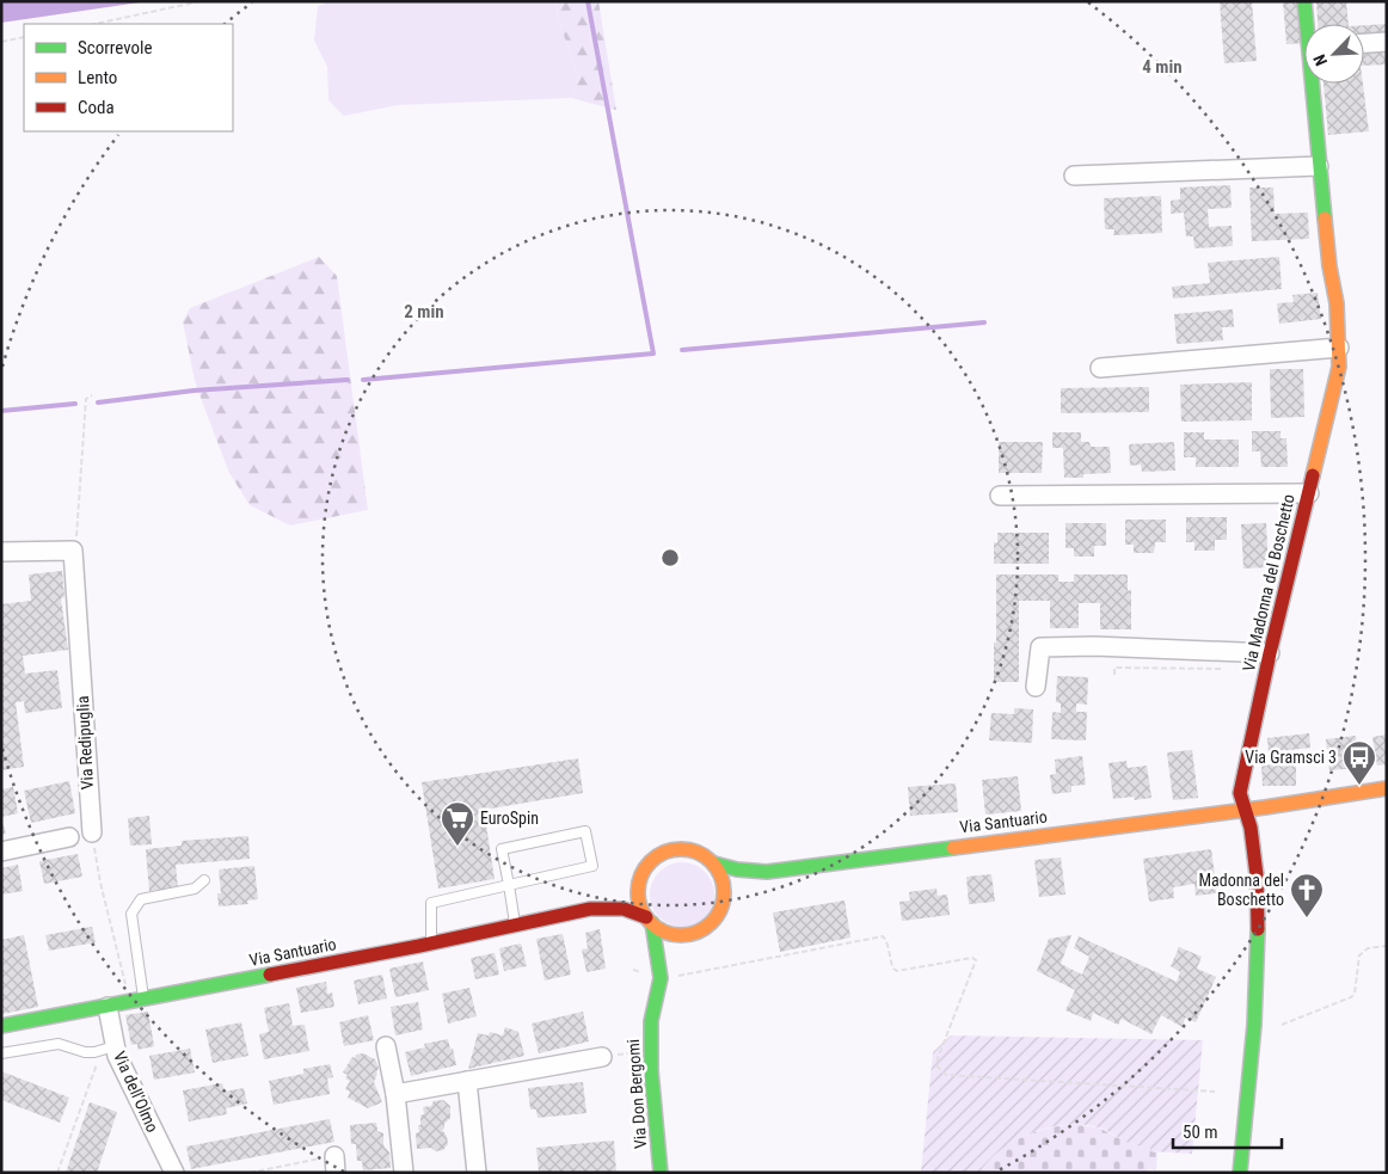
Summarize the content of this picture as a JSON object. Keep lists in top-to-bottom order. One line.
{"streets":{"street":["Via Madonna del Boschetto","Via Redipuglia","Via Santuario","Via dell'Olmo","Via Don Bergomi"]},"crossings":[["Via Madonna del Boschetto","Via Santuario"],["Via Santuario","Via dell'Olmo"],["Via Santuario","Via Don Bergomi"]],"places":{"bus stop":["Via Gramsci 3"],"supermarket":["EuroSpin"],"church":["Madonna del Boschetto"]},"legend":["Scorrevole","Lento","Coda"],"scale_bar":"50 m","north":"bottom left","rings":["4 min","2 min"]}
